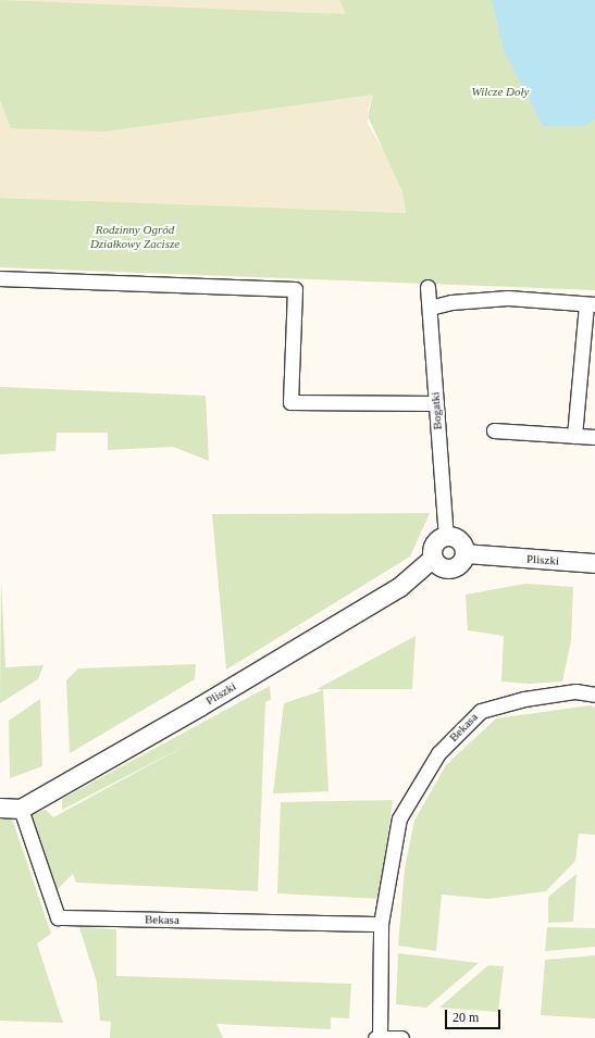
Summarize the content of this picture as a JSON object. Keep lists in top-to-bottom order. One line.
{"streets":{"street":["Bogatki","Pliszki","Bekasa"]},"crossings":[["Bogatki","Pliszki"],["Pliszki","Bekasa"]],"parks":["Wilcze Doły","Rodzinny Ogród Działkowy Zacisze"],"scale_bar":"20 m"}
